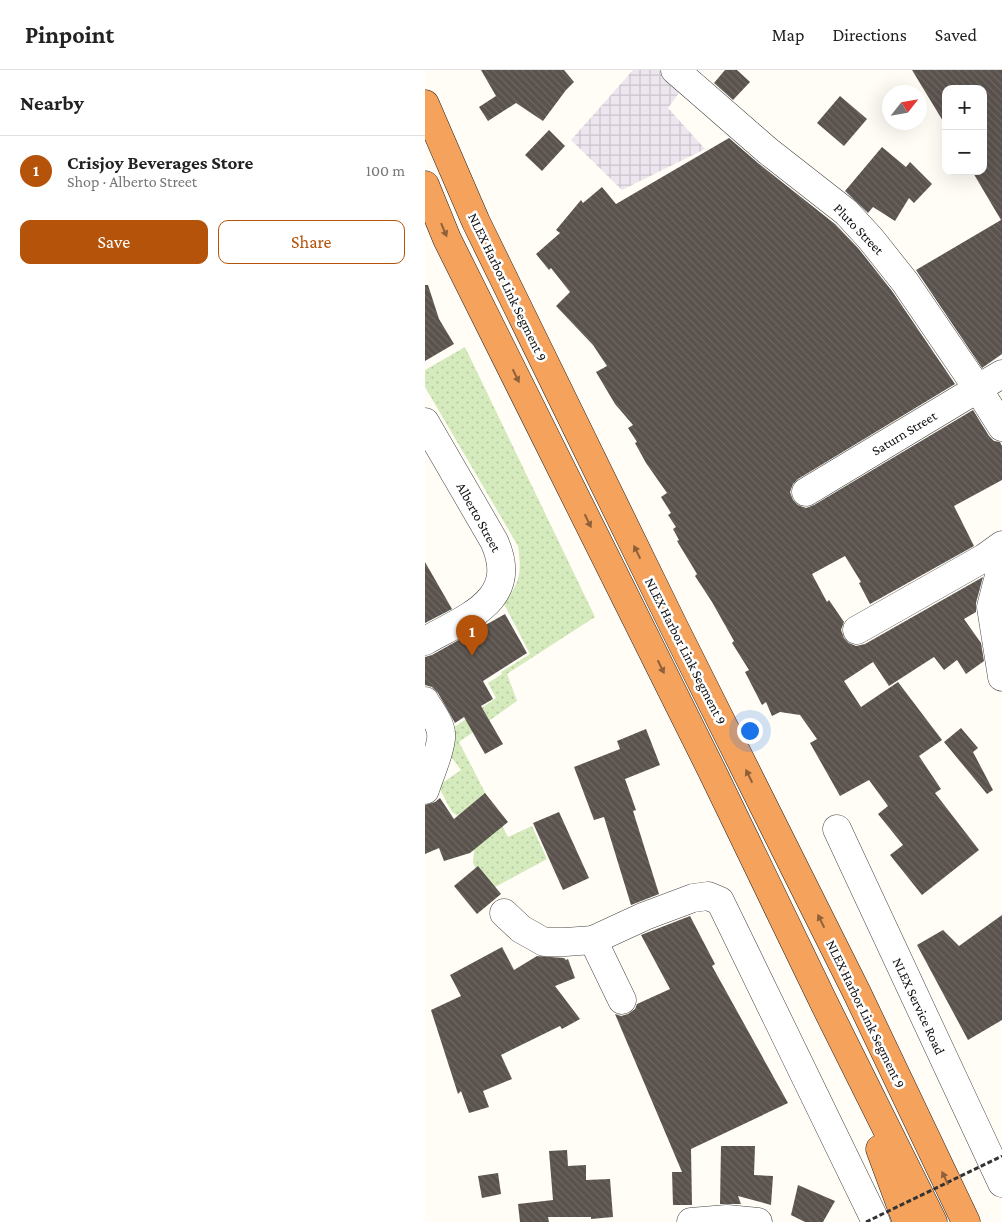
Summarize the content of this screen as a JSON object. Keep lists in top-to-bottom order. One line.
{"streets":{"highway":["NLEX Harbor Link Segment 9"],"street":["Pluto Street","Saturn Street","Alberto Street","NLEX Service Road"]},"crossings":[["Pluto Street","Saturn Street"]],"north":"top right","page":{"header":"Pinpoint","nav":["Map","Directions","Saved"],"heading":"Nearby","map_buttons":["+","−"],"list":[{"mark":"1","name":"Crisjoy Beverages Store","note":"Shop · Alberto Street","value":"100 m"}],"buttons":["Save","Share"],"pins":"1"}}
